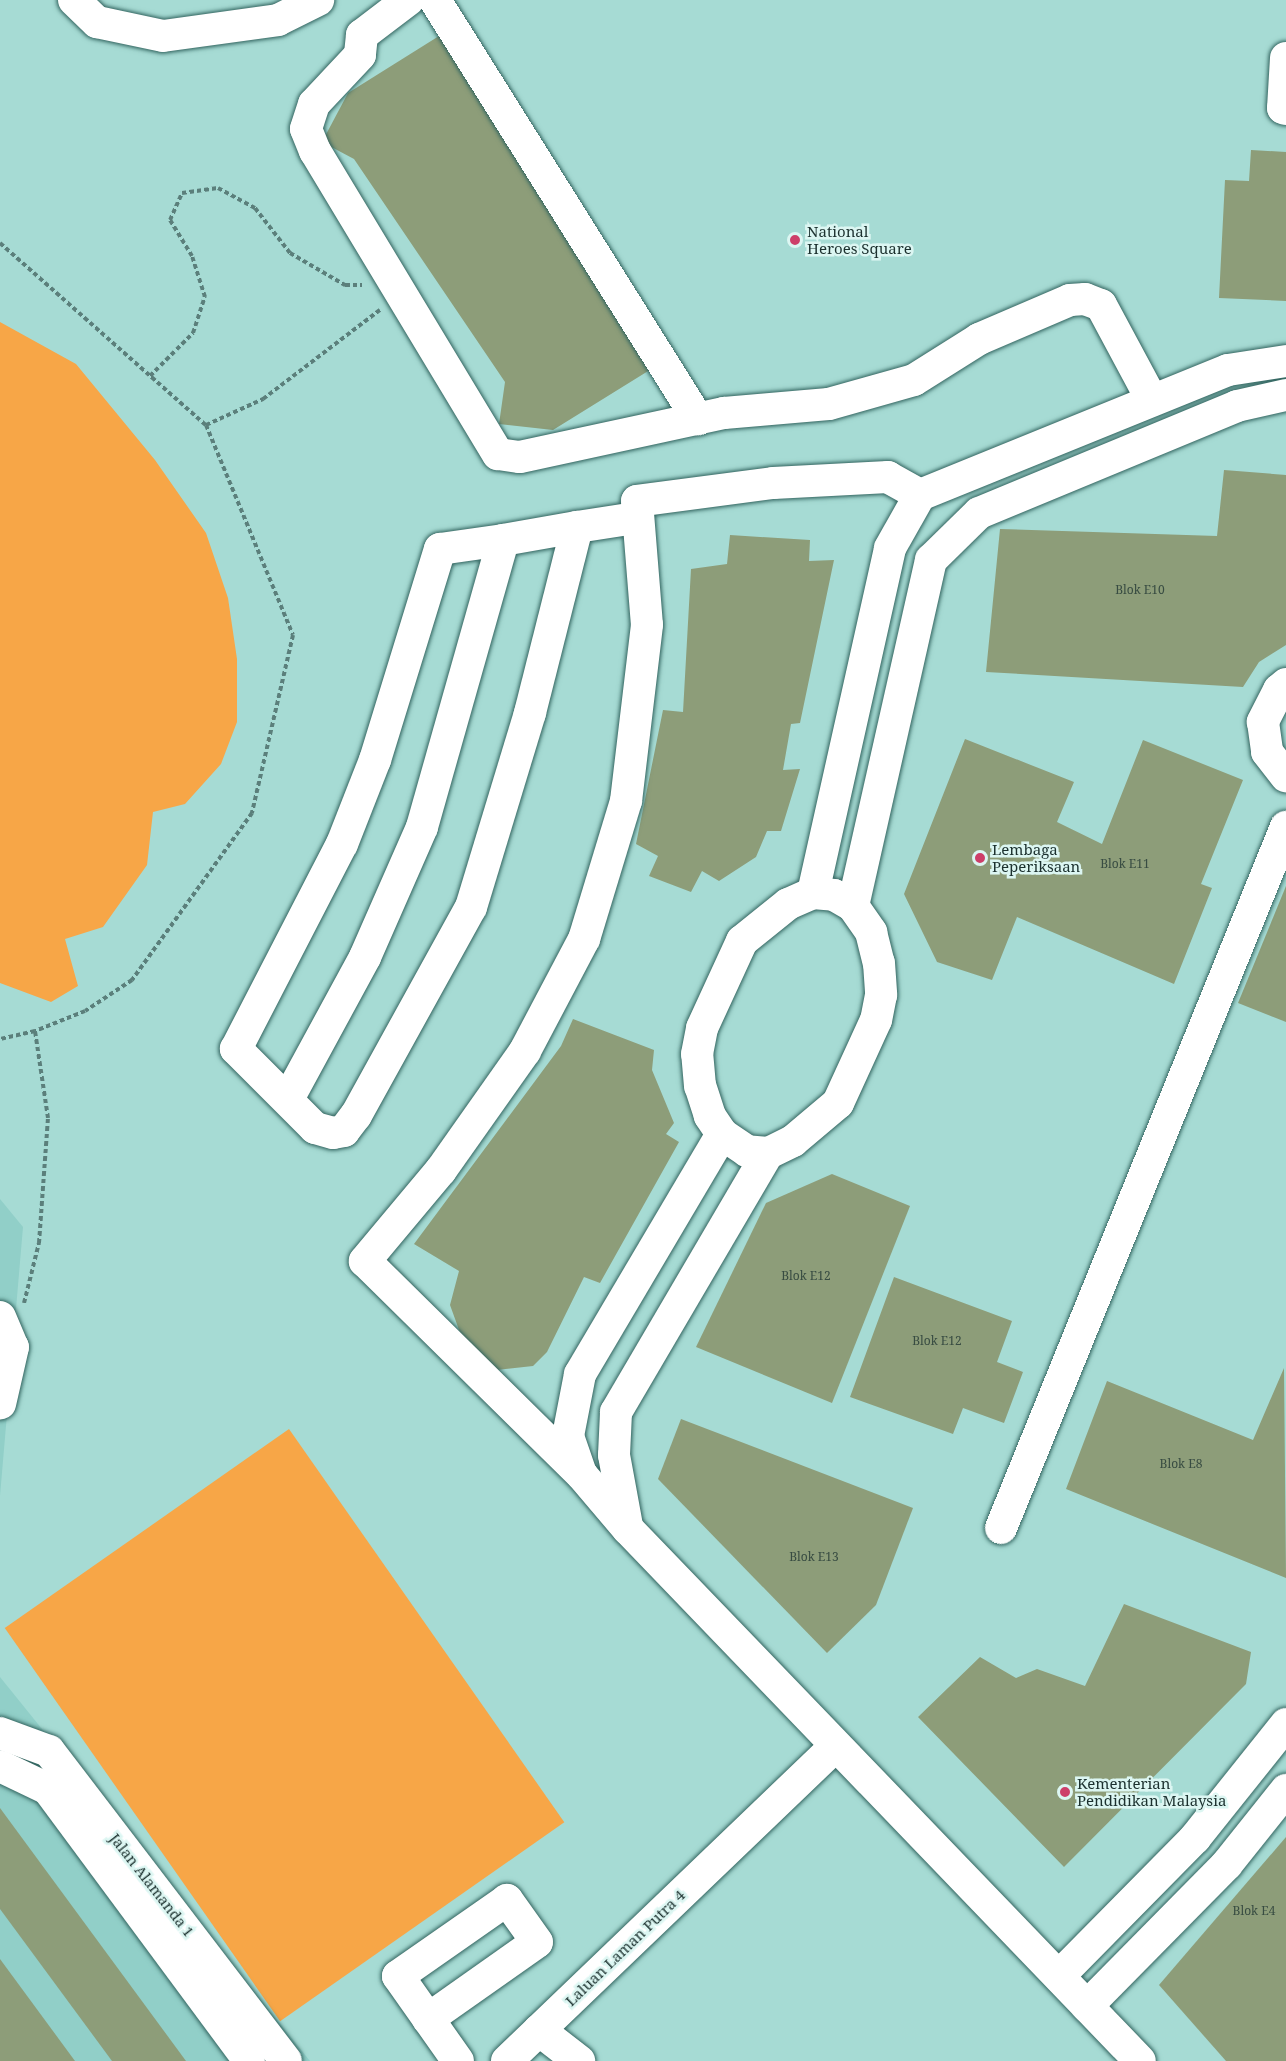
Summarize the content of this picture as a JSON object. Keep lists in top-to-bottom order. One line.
{"streets":{"street":["Jalan Alamanda 1","Laluan Laman Putra 4"]},"places":["National Heroes Square","Lembaga Peperiksaan","Kementerian Pendidikan Malaysia"],"house_numbers":["Blok E10","Blok E11","Blok E12","Blok E12","Blok E8","Blok E13","Blok E4"]}
